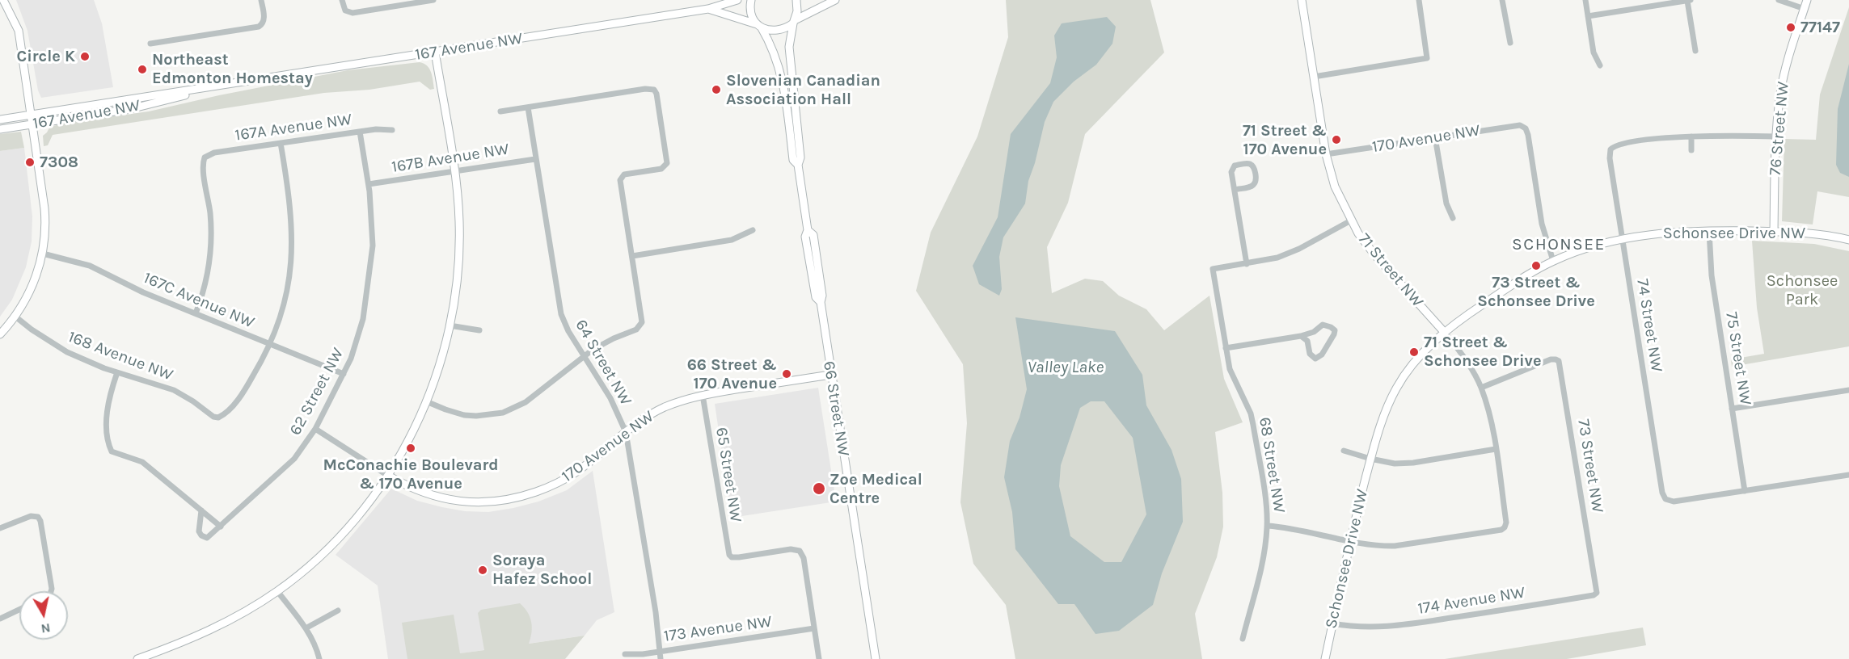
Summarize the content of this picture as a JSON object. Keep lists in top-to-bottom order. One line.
{"streets":{"street":["167 Avenue NW","167A Avenue NW","76 Street NW","170 Avenue NW","167B Avenue NW","Schonsee Drive NW","71 Street NW","167C Avenue NW","74 Street NW","168 Avenue NW","75 Street NW","64 Street NW","62 Street NW","66 Street NW","68 Street NW","73 Street NW","65 Street NW","174 Avenue NW","173 Avenue NW"]},"crossings":[["167 Avenue NW","66 Street NW"],["167A Avenue NW","167C Avenue NW"],["167A Avenue NW","62 Street NW"],["76 Street NW","Schonsee Drive NW"],["170 Avenue NW","Schonsee Drive NW"],["170 Avenue NW","71 Street NW"],["170 Avenue NW","64 Street NW"],["170 Avenue NW","62 Street NW"],["170 Avenue NW","66 Street NW"],["170 Avenue NW","65 Street NW"],["167B Avenue NW","64 Street NW"],["167B Avenue NW","62 Street NW"],["Schonsee Drive NW","71 Street NW"],["Schonsee Drive NW","74 Street NW"],["Schonsee Drive NW","75 Street NW"],["Schonsee Drive NW","174 Avenue NW"],["71 Street NW","73 Street NW"],["167C Avenue NW","168 Avenue NW"],["167C Avenue NW","62 Street NW"],["74 Street NW","75 Street NW"],["64 Street NW","173 Avenue NW"],["73 Street NW","174 Avenue NW"],["65 Street NW","173 Avenue NW"]],"districts":["SCHONSEE"],"water":["Valley Lake"],"parks":["Schonsee Park"],"places":["77147","Circle K","Northeast Edmonton Homestay","Slovenian Canadian Association Hall","71 Street & 170 Avenue","7308","73 Street & Schonsee Drive","71 Street & Schonsee Drive","66 Street & 170 Avenue","McConachie Boulevard & 170 Avenue","Zoe Medical Centre","Soraya Hafez School"],"north":"bottom"}
